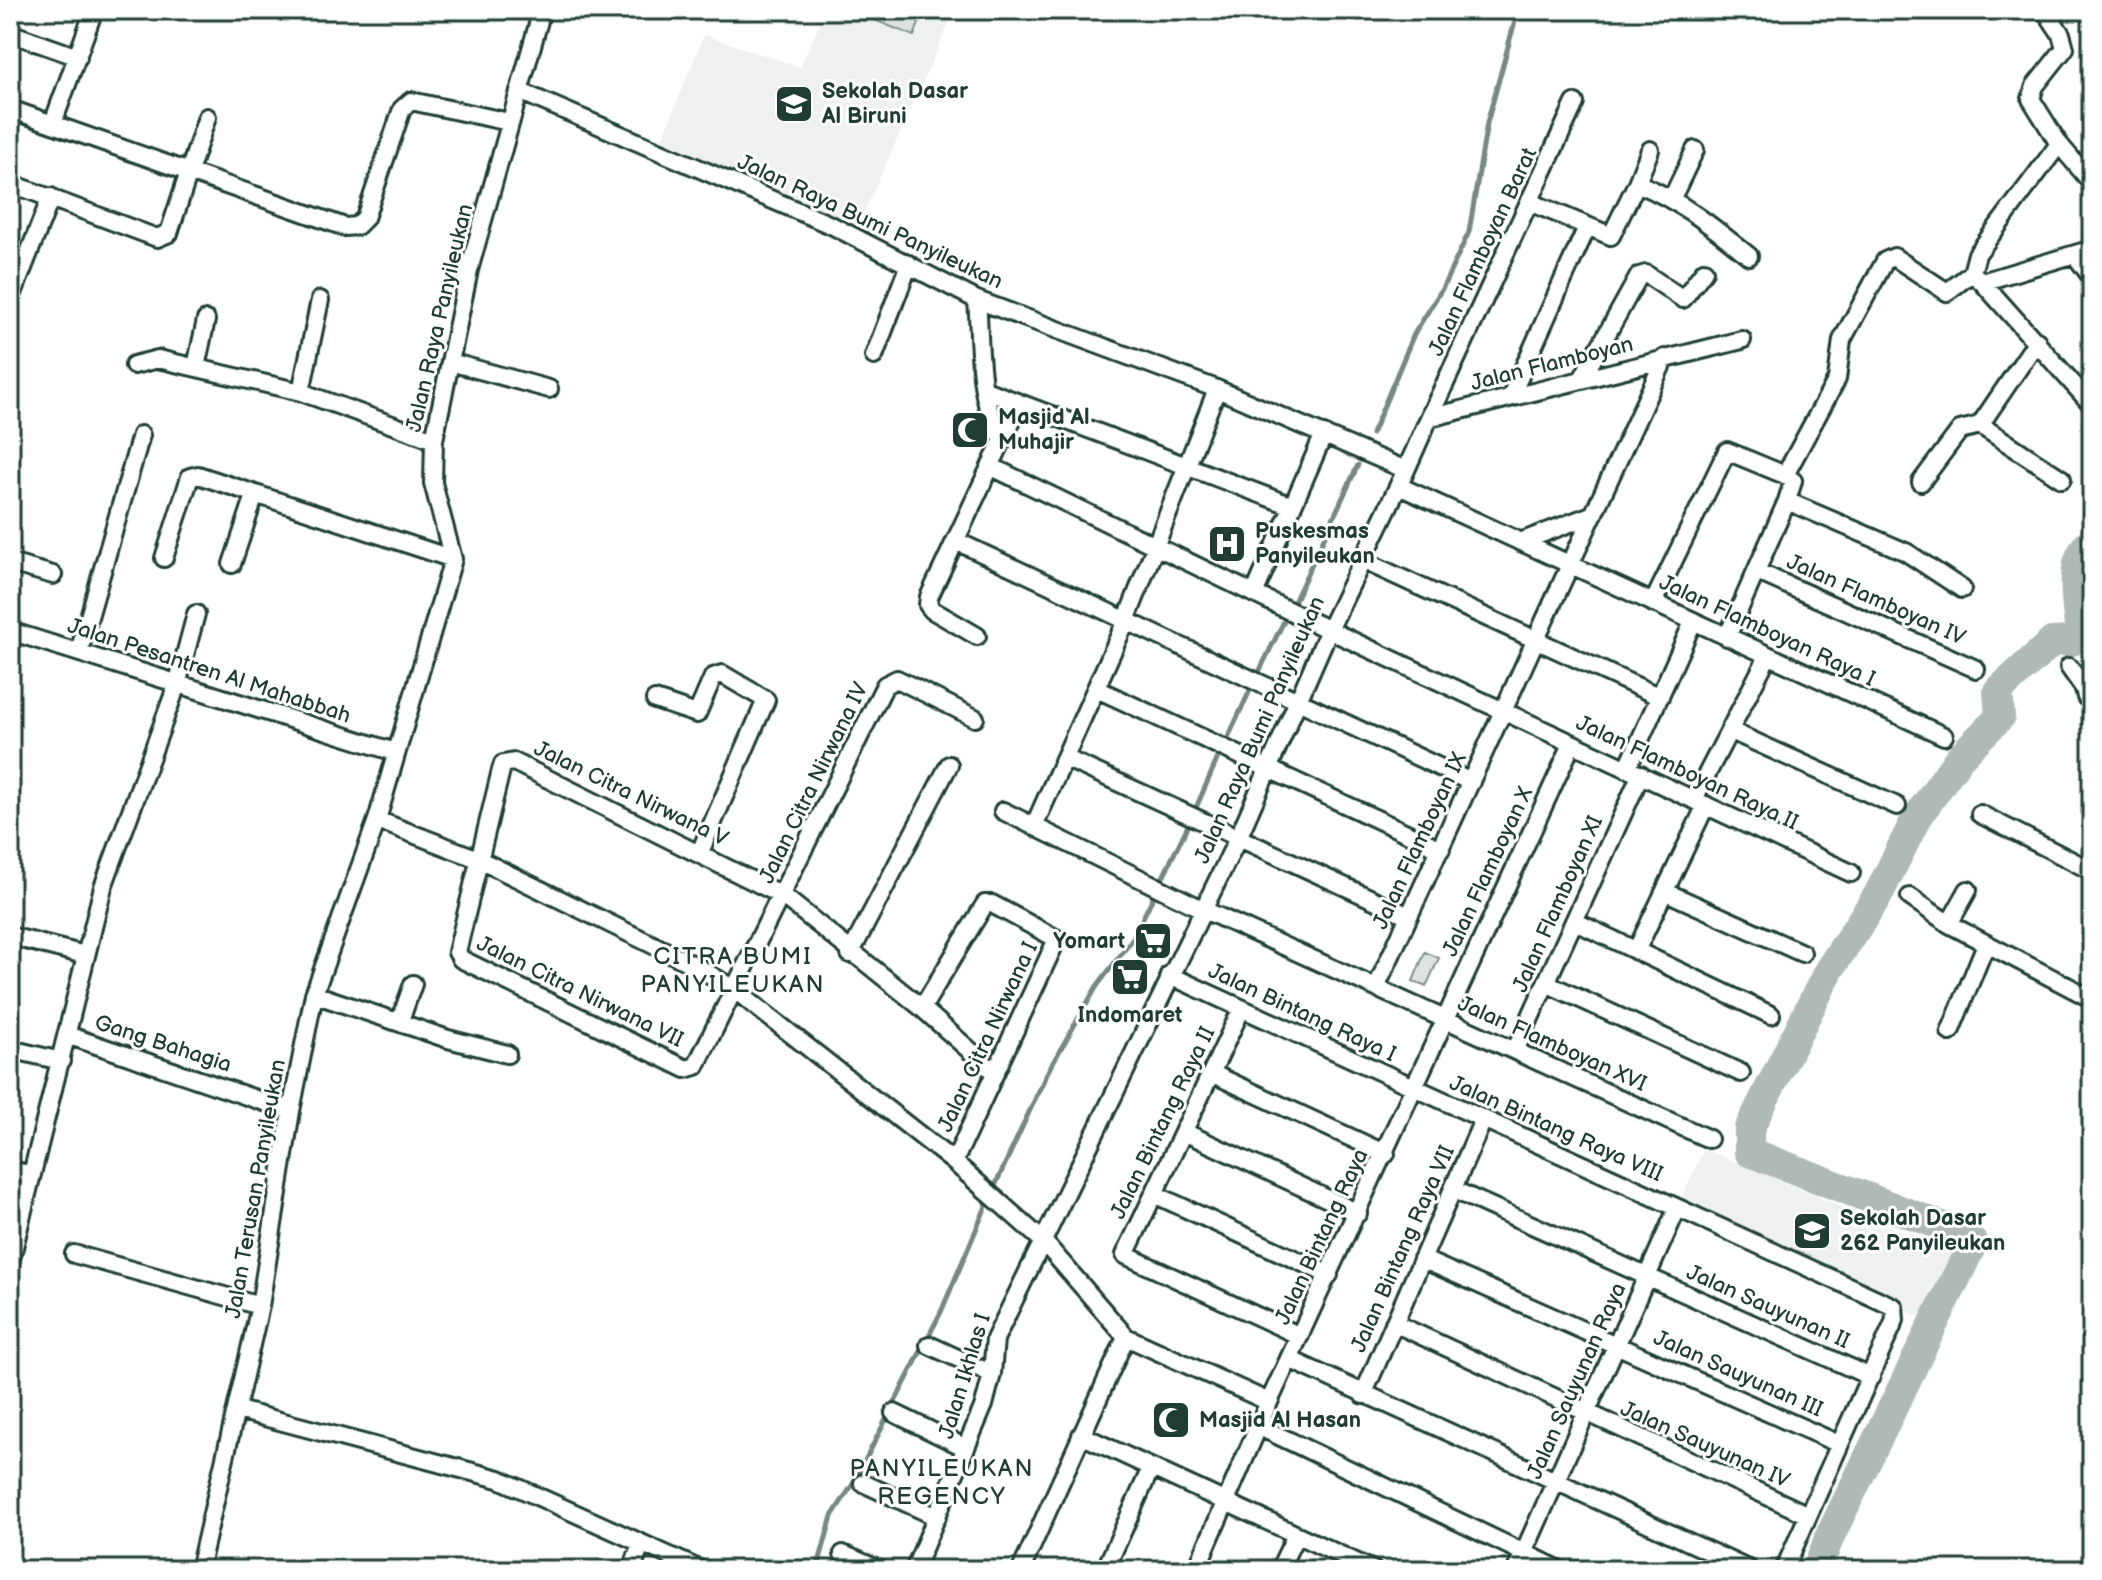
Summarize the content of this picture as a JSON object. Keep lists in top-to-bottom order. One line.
{"streets":{"street":["Jalan Raya Bumi Panyileukan","Jalan Flamboyan Barat","Jalan Raya Panyileukan","Jalan Flamboyan","Jalan Flamboyan IV","Jalan Flamboyan Raya I","Jalan Pesantren Al Mahabbah","Jalan Flamboyan Raya II","Jalan Citra Nirwana IV","Jalan Citra Nirwana V","Jalan Flamboyan IX","Jalan Flamboyan X","Jalan Flamboyan XI","Jalan Citra Nirwana VII","Jalan Bintang Raya I","Jalan Citra Nirwana I","Gang Bahagia","Jalan Flamboyan XVI","Jalan Bintang Raya II","Jalan Bintang Raya VIII","Jalan Terusan Panyileukan","Jalan Bintang Raya","Jalan Bintang Raya VII","Jalan Sauyunan II","Jalan Sauyunan III","Jalan Ikhlas I","Jalan Sauyunan Raya","Jalan Sauyunan IV"]},"crossings":[["Jalan Raya Bumi Panyileukan","Jalan Raya Panyileukan"],["Jalan Raya Bumi Panyileukan","Jalan Flamboyan Raya I"],["Jalan Raya Bumi Panyileukan","Jalan Flamboyan Raya II"],["Jalan Raya Bumi Panyileukan","Jalan Bintang Raya I"],["Jalan Raya Bumi Panyileukan","Jalan Flamboyan XVI"],["Jalan Raya Bumi Panyileukan","Jalan Ikhlas I"],["Jalan Flamboyan Barat","Jalan Flamboyan"],["Jalan Flamboyan","Jalan Flamboyan IX"],["Jalan Flamboyan Raya I","Jalan Flamboyan IX"],["Jalan Flamboyan Raya I","Jalan Flamboyan XI"],["Jalan Flamboyan Raya II","Jalan Flamboyan IX"],["Jalan Flamboyan Raya II","Jalan Flamboyan X"],["Jalan Flamboyan Raya II","Jalan Flamboyan XI"],["Jalan Citra Nirwana IV","Jalan Citra Nirwana V"],["Jalan Citra Nirwana IV","Jalan Citra Nirwana VII"],["Jalan Citra Nirwana V","Jalan Citra Nirwana VII"],["Jalan Citra Nirwana V","Jalan Citra Nirwana I"],["Jalan Flamboyan IX","Jalan Flamboyan XVI"],["Jalan Flamboyan X","Jalan Bintang Raya I"],["Jalan Flamboyan X","Jalan Flamboyan XVI"],["Jalan Flamboyan X","Jalan Bintang Raya VIII"],["Jalan Flamboyan X","Jalan Bintang Raya"],["Jalan Flamboyan XI","Jalan Flamboyan XVI"],["Jalan Bintang Raya I","Jalan Bintang Raya II"],["Jalan Bintang Raya I","Jalan Bintang Raya VIII"],["Jalan Bintang Raya I","Jalan Bintang Raya"],["Gang Bahagia","Jalan Terusan Panyileukan"],["Jalan Bintang Raya II","Jalan Bintang Raya"],["Jalan Bintang Raya VIII","Jalan Bintang Raya"],["Jalan Bintang Raya VIII","Jalan Bintang Raya VII"],["Jalan Bintang Raya VIII","Jalan Sauyunan II"],["Jalan Bintang Raya VIII","Jalan Sauyunan Raya"],["Jalan Bintang Raya VII","Jalan Sauyunan II"],["Jalan Bintang Raya VII","Jalan Sauyunan III"],["Jalan Bintang Raya VII","Jalan Sauyunan IV"],["Jalan Sauyunan II","Jalan Sauyunan Raya"],["Jalan Sauyunan III","Jalan Sauyunan Raya"],["Jalan Sauyunan Raya","Jalan Sauyunan IV"]],"districts":["CITRA BUMI PANYILEUKAN","PANYILEUKAN REGENCY"],"places":{"school or university":["Sekolah Dasar Al Biruni","Sekolah Dasar 262 Panyileukan"],"mosque":["Masjid Al Muhajir","Masjid Al Hasan"],"hospital":["Puskesmas Panyileukan"],"supermarket":["Yomart","Indomaret"]}}
